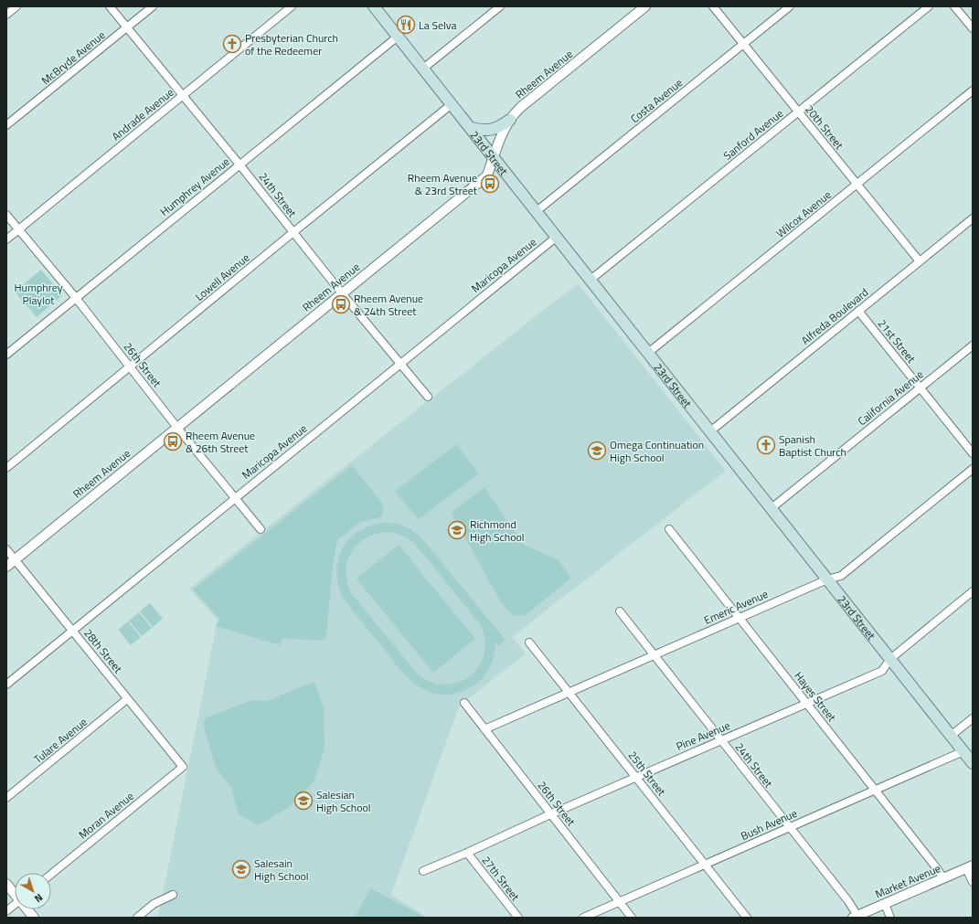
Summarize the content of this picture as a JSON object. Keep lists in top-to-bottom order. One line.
{"streets":{"main road":["23rd Street"],"street":["McBryde Avenue","Rheem Avenue","Costa Avenue","Andrade Avenue","20th Street","Sanford Avenue","Humphrey Avenue","24th Street","Wilcox Avenue","Maricopa Avenue","Lowell Avenue","Alfreda Boulevard","21st Street","26th Street","California Avenue","Emeric Avenue","28th Street","Hayes Street","Pine Avenue","Tulare Avenue","25th Street","Moran Avenue","Bush Avenue","27th Street","Market Avenue"]},"crossings":[["McBryde Avenue","24th Street"],["Rheem Avenue","23rd Street"],["Rheem Avenue","24th Street"],["Rheem Avenue","26th Street"],["Rheem Avenue","28th Street"],["Costa Avenue","20th Street"],["Costa Avenue","23rd Street"],["Andrade Avenue","24th Street"],["Andrade Avenue","26th Street"],["20th Street","Sanford Avenue"],["20th Street","Wilcox Avenue"],["20th Street","Alfreda Boulevard"],["Sanford Avenue","23rd Street"],["23rd Street","Humphrey Avenue"],["23rd Street","Wilcox Avenue"],["23rd Street","Maricopa Avenue"],["23rd Street","Lowell Avenue"],["23rd Street","Alfreda Boulevard"],["23rd Street","California Avenue"],["23rd Street","Emeric Avenue"],["23rd Street","Pine Avenue"],["23rd Street","Bush Avenue"],["Humphrey Avenue","24th Street"],["Humphrey Avenue","26th Street"],["24th Street","Maricopa Avenue"],["24th Street","Lowell Avenue"],["24th Street","Emeric Avenue"],["24th Street","Pine Avenue"],["24th Street","Bush Avenue"],["24th Street","Market Avenue"],["Maricopa Avenue","26th Street"],["Maricopa Avenue","28th Street"],["Lowell Avenue","26th Street"],["Alfreda Boulevard","21st Street"],["21st Street","California Avenue"],["26th Street","Emeric Avenue"],["26th Street","Pine Avenue"],["26th Street","Bush Avenue"],["Emeric Avenue","Hayes Street"],["Emeric Avenue","25th Street"],["28th Street","Tulare Avenue"],["28th Street","Moran Avenue"],["Hayes Street","Pine Avenue"],["Hayes Street","Bush Avenue"],["Hayes Street","Market Avenue"],["Pine Avenue","25th Street"],["Pine Avenue","27th Street"],["25th Street","Bush Avenue"]],"parks":["Humphrey Playlot"],"places":{"restaurant":["La Selva"],"church":["Presbyterian Church of the Redeemer","Spanish Baptist Church"],"bus stop":["Rheem Avenue & 23rd Street","Rheem Avenue & 24th Street","Rheem Avenue & 26th Street"],"school or university":["Omega Continuation High School","Richmond High School","Salesian High School","Salesain High School"]},"north":"bottom right"}
